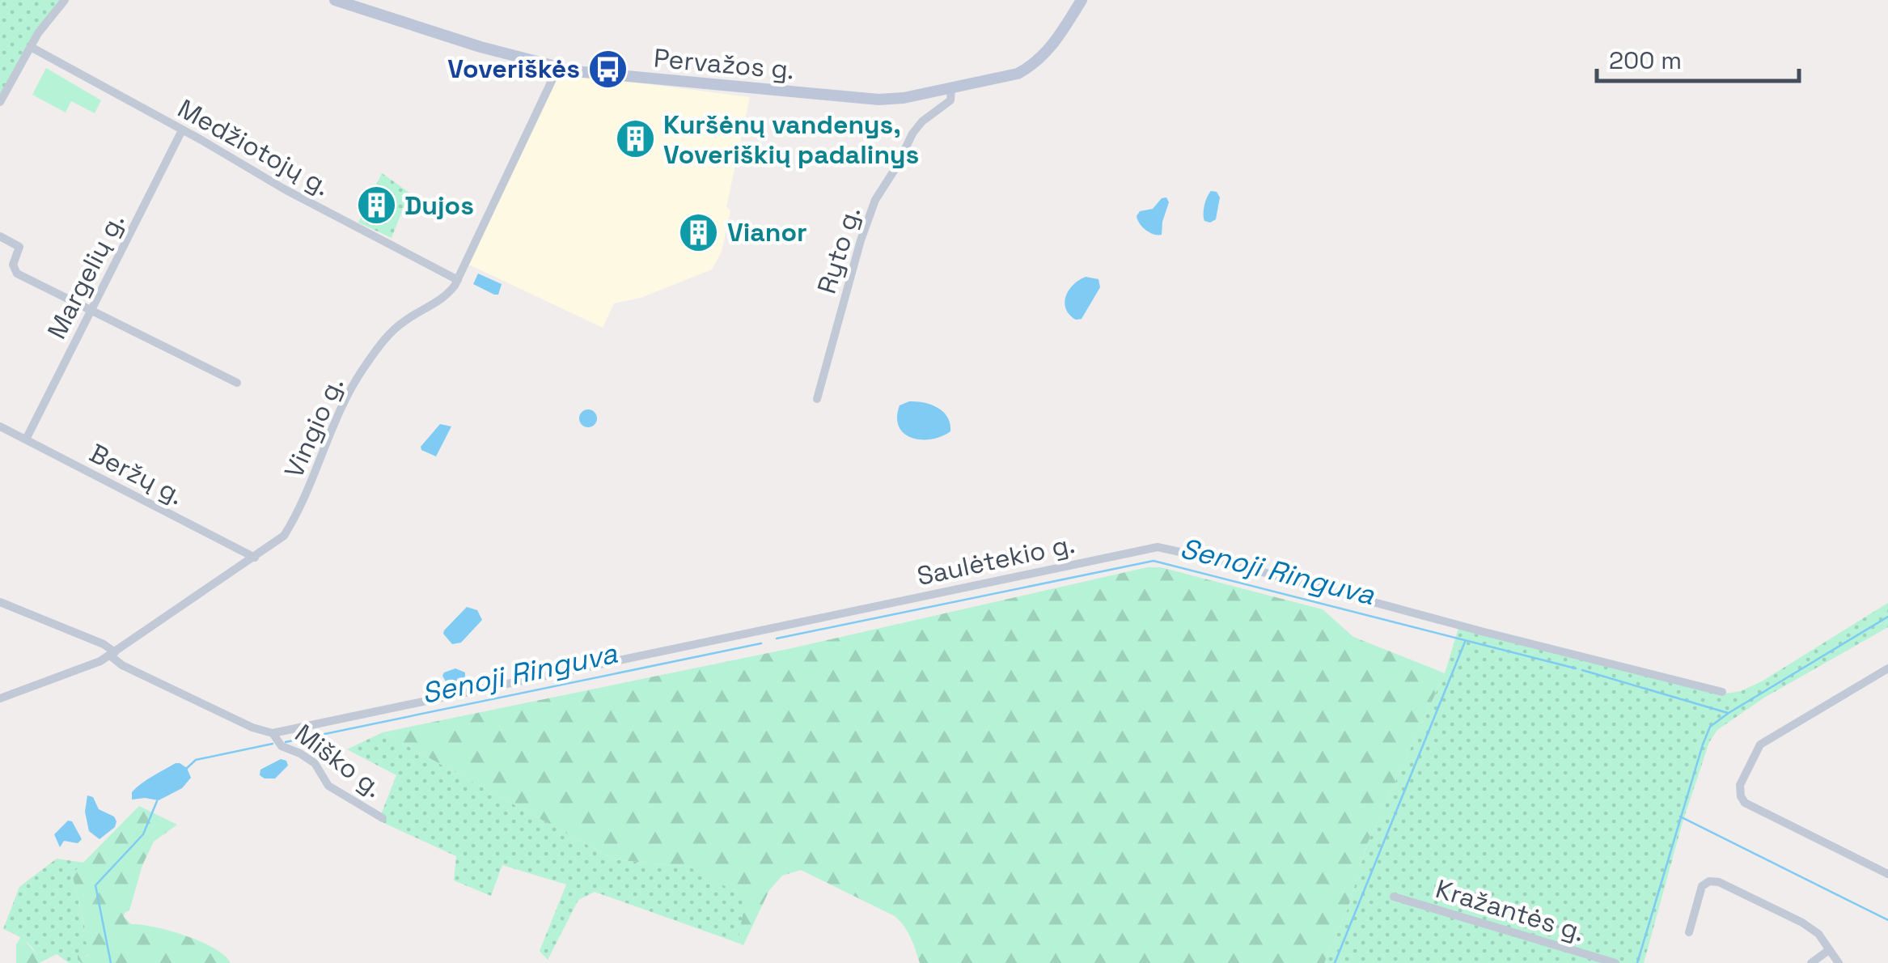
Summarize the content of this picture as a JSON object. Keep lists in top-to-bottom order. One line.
{"streets":{"main road":["Pervažos g."],"street":["Medžiotojų g.","Ryto g.","Margelių g.","Vingio g.","Beržų g.","Saulėtekio g.","Miško g.","Kražantės g."]},"crossings":[["Pervažos g.","Ryto g."],["Pervažos g.","Vingio g."],["Medžiotojų g.","Margelių g."],["Medžiotojų g.","Vingio g."],["Margelių g.","Beržų g."],["Vingio g.","Beržų g."],["Vingio g.","Miško g."],["Saulėtekio g.","Miško g."]],"water":["Senoji Ringuva"],"places":{"bus stop":["Voveriškės"],"building":["Kuršėnų vandenys, Voveriškių padalinys","Dujos","Vianor"]},"scale_bar":"200 m"}
